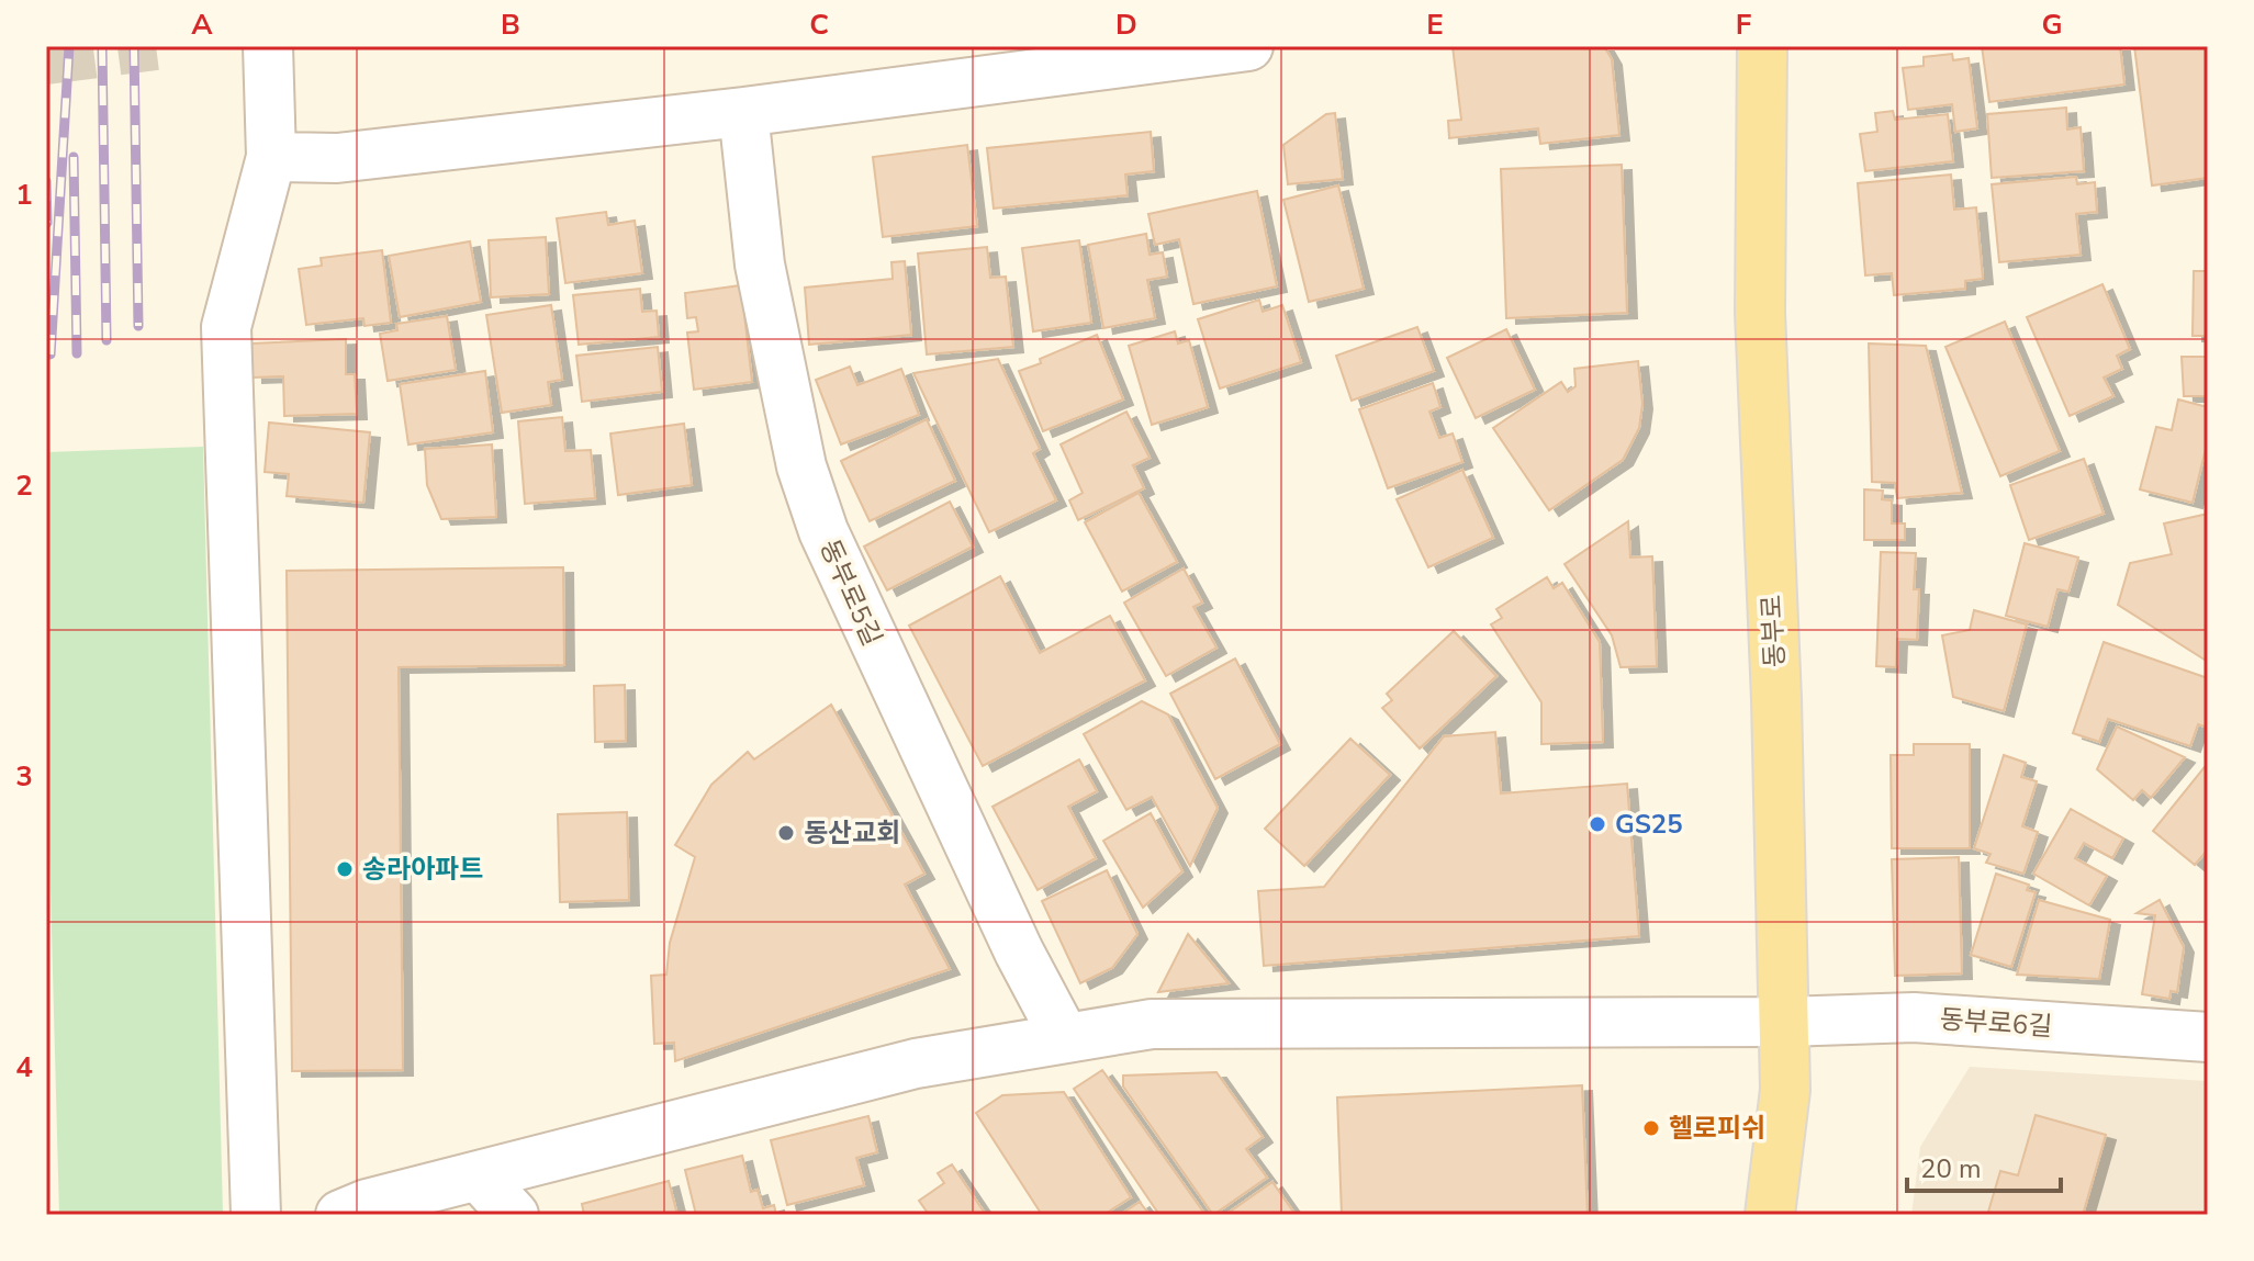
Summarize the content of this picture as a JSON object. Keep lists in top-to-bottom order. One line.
{"streets":{"main road":["동부로"],"street":["동부로5길","동부로6길"]},"crossings":[["동부로5길","동부로6길"],["동부로","동부로6길"]],"places":["GS25","동산교회","송라아파트","헬로피쉬"],"scale_bar":"20 m","grid":{"columns":["A","B","C","D","E","F","G"],"rows":["1","2","3","4"]}}
